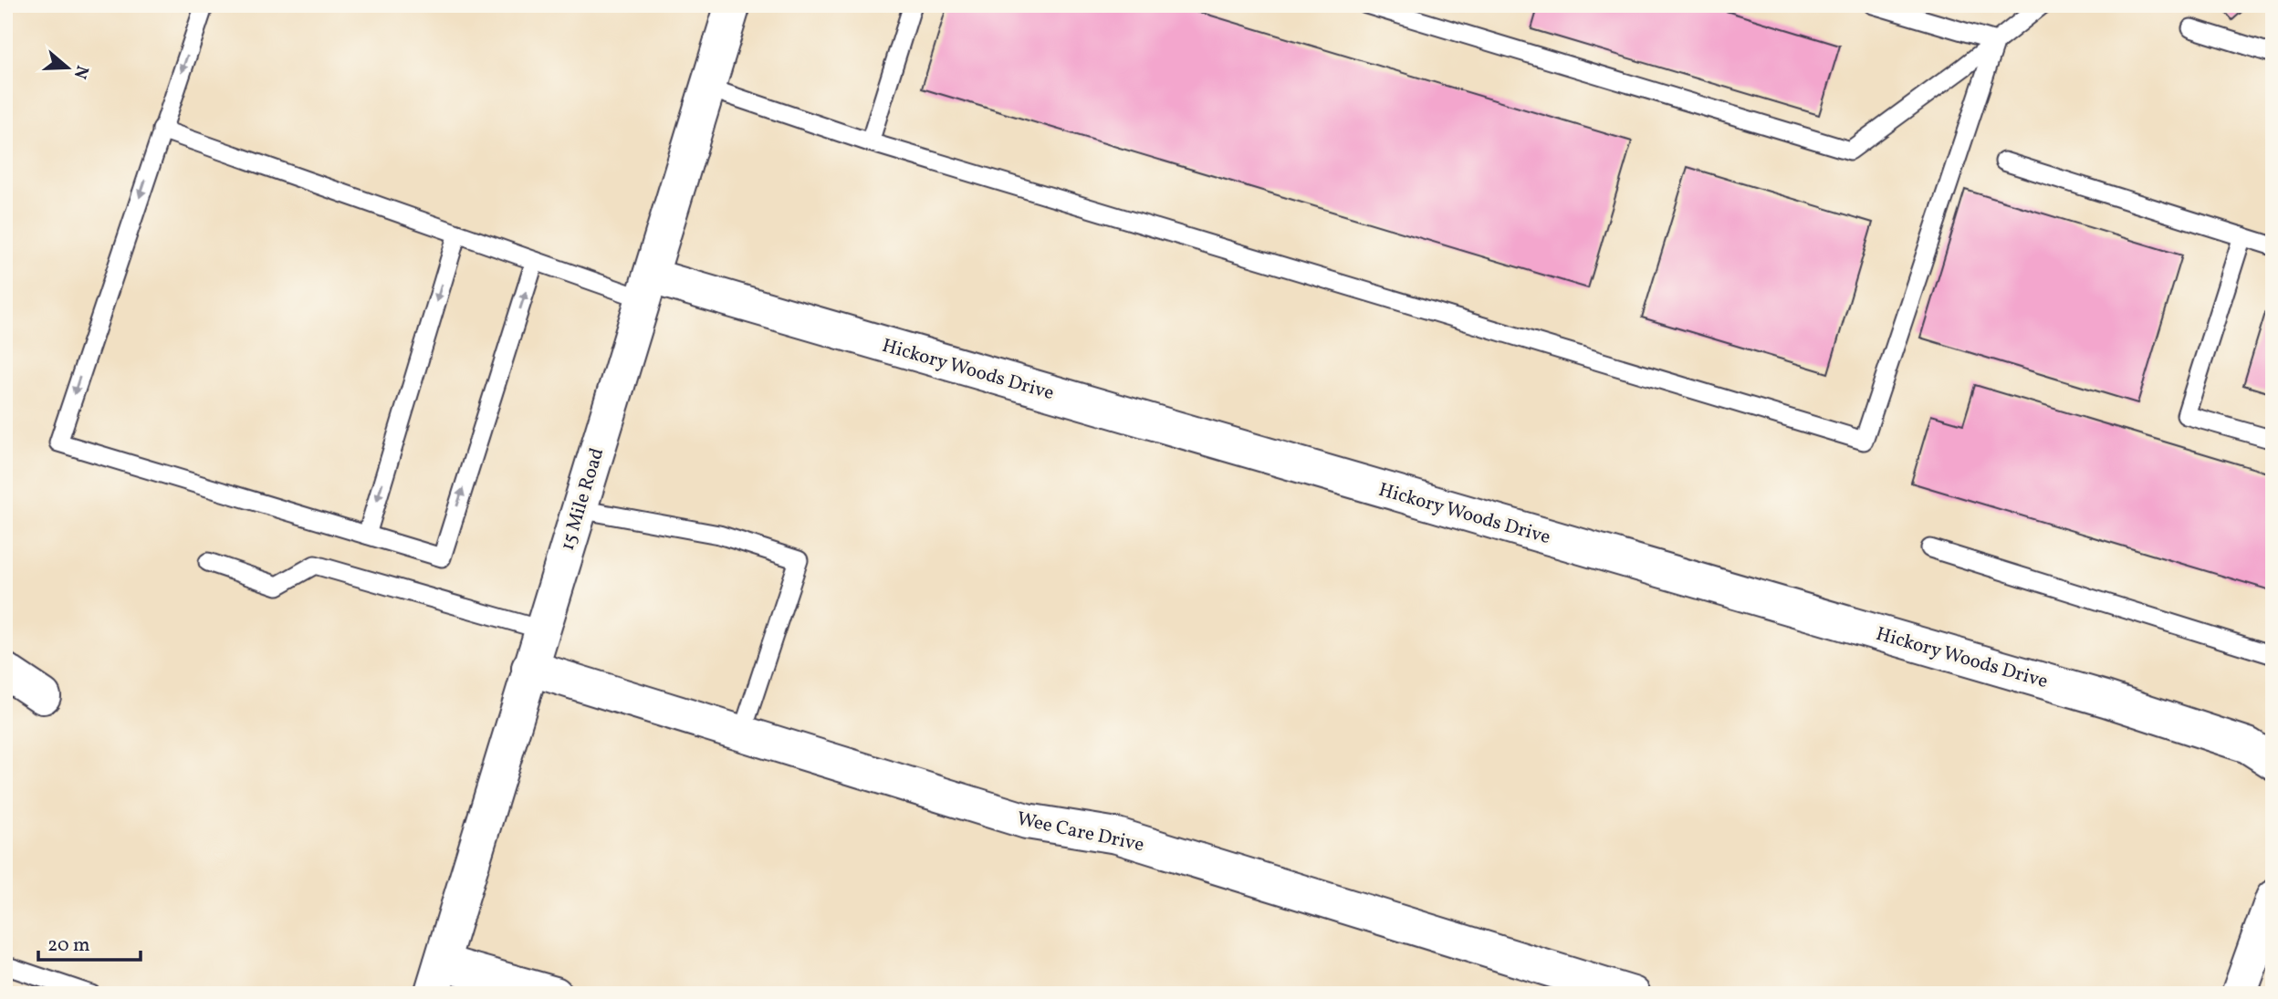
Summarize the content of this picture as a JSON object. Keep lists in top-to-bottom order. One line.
{"streets":{"street":["Hickory Woods Drive","15 Mile Road","Wee Care Drive"]},"crossings":[["Hickory Woods Drive","15 Mile Road"],["15 Mile Road","Wee Care Drive"]],"scale_bar":"20 m","north":"right"}
